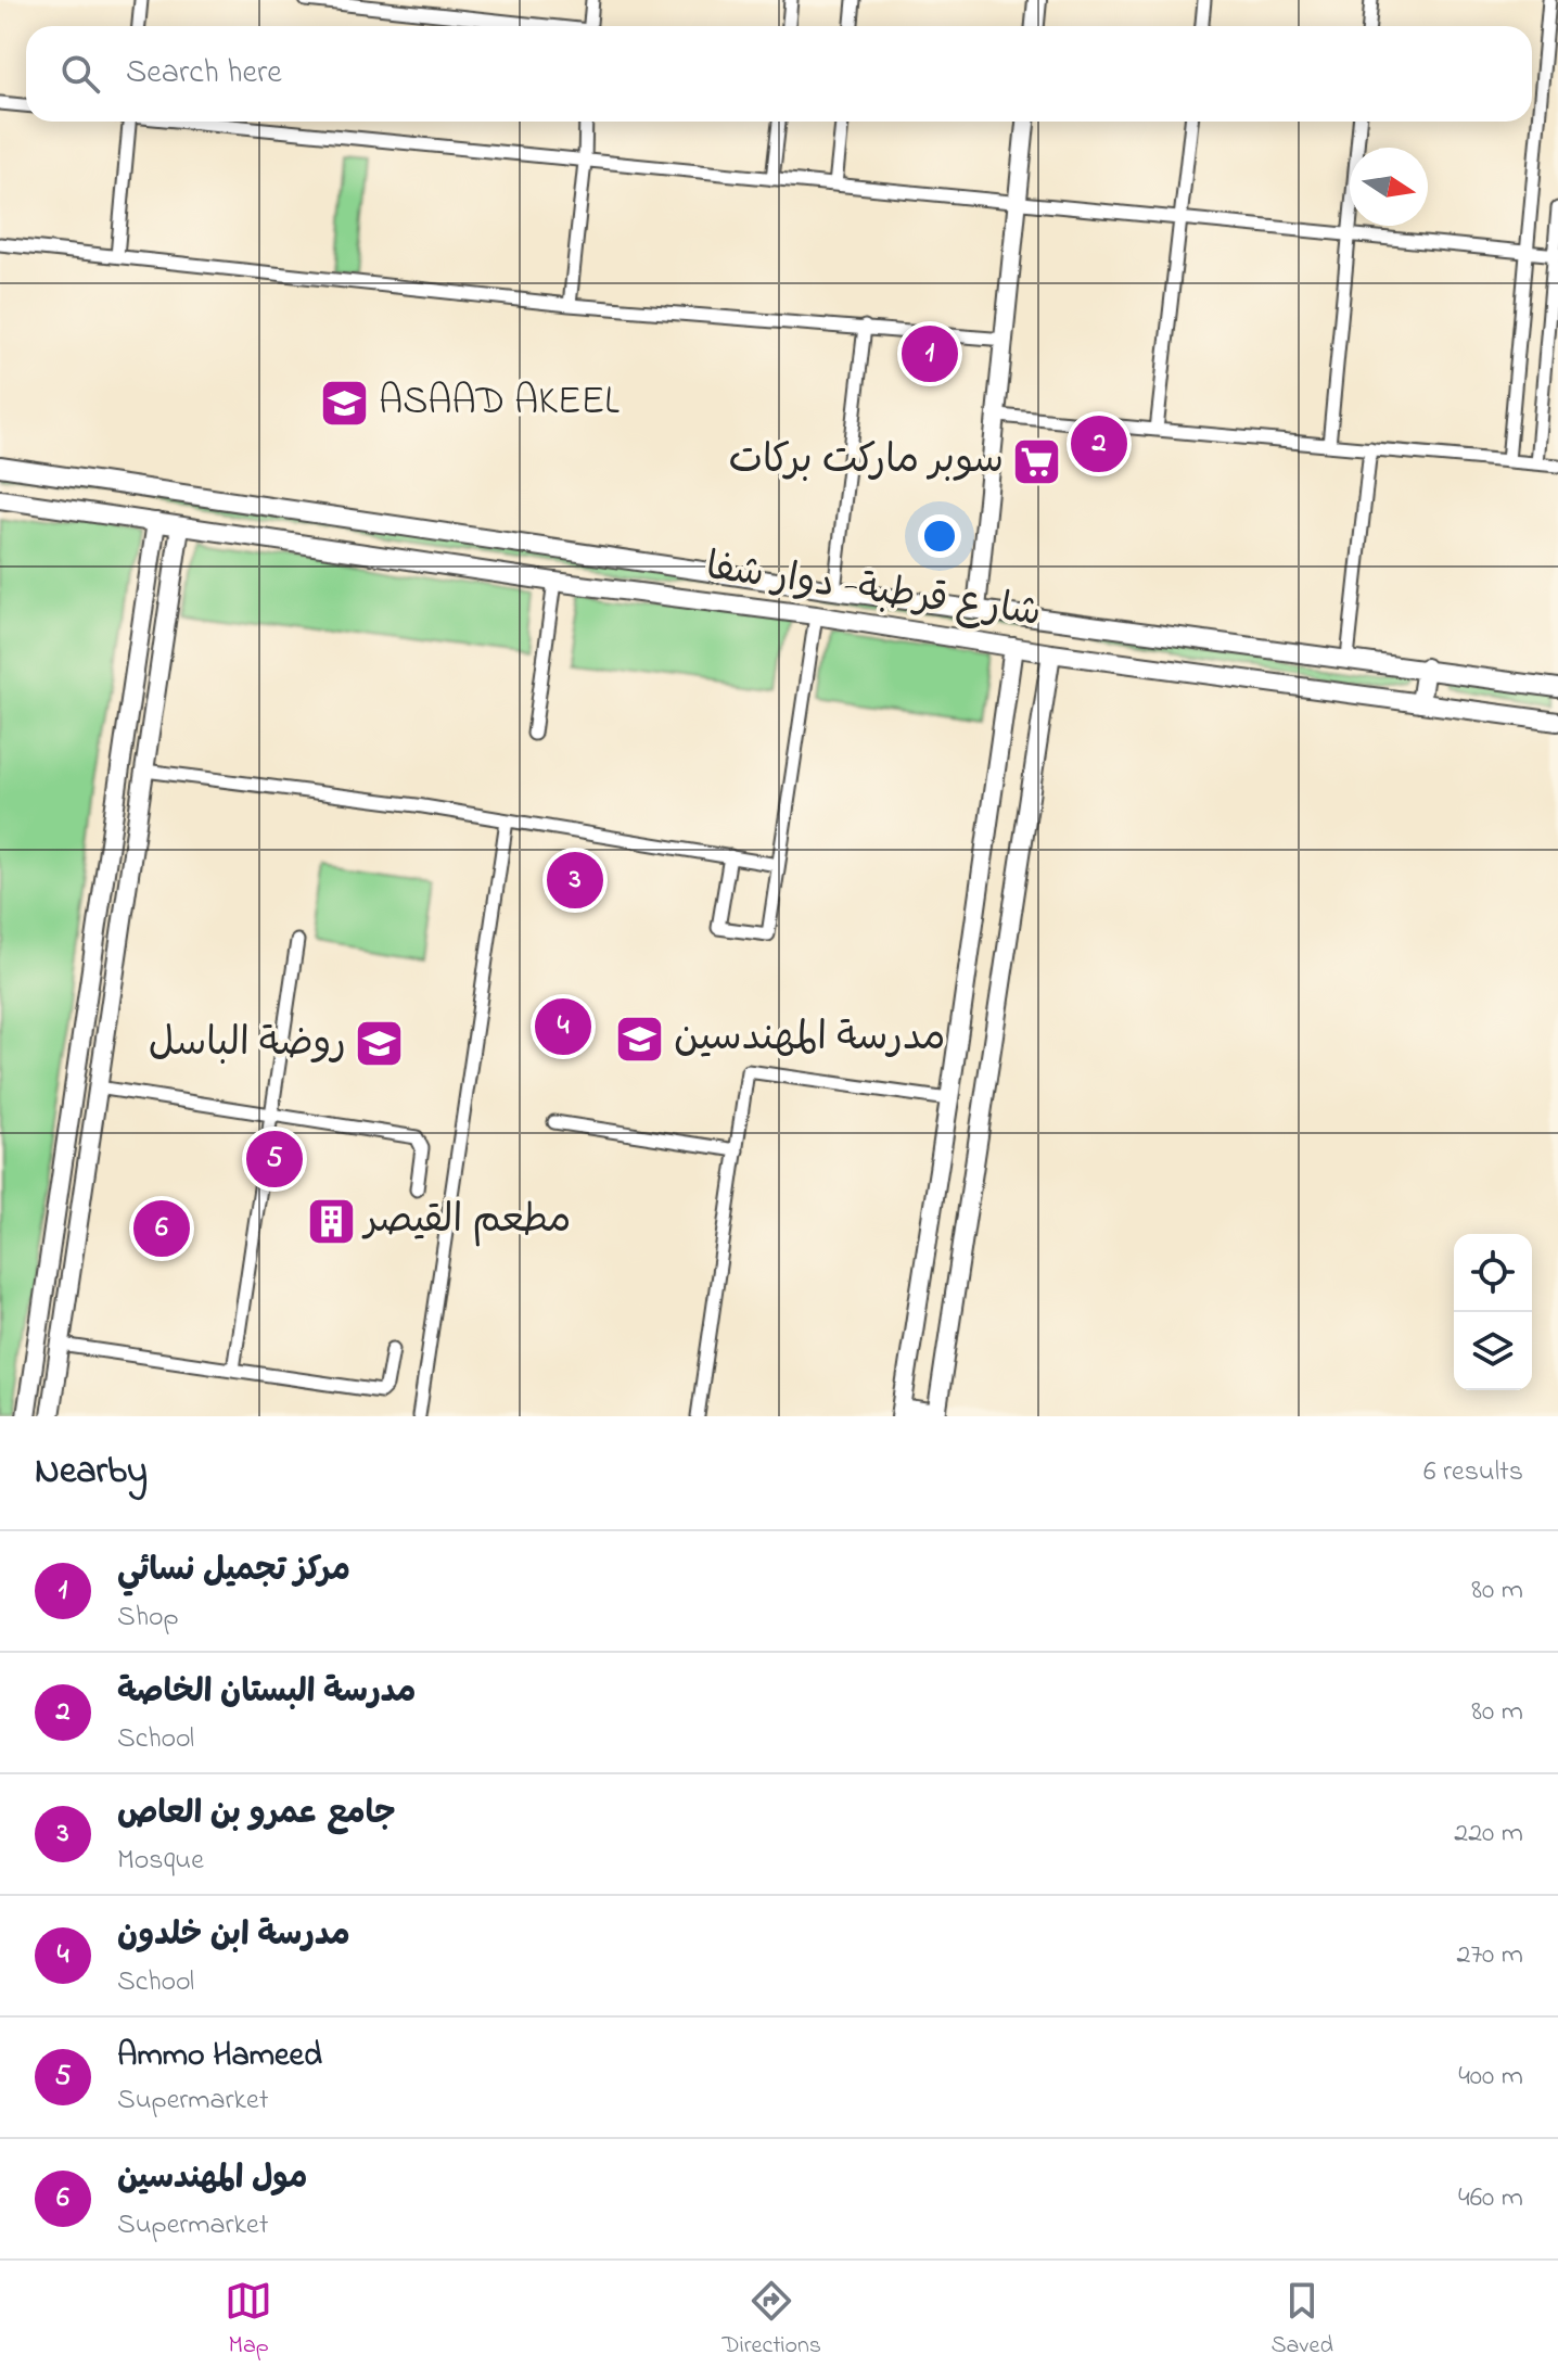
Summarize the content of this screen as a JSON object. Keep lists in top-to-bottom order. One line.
{"streets":{"street":["شارع قرطبة- دوار شفا"]},"places":{"school or university":["ASAAD AKEEL","مدرسة المهندسين","روضة الباسل"],"supermarket":["سوبر ماركت بركات"],"building":["مطعم القيصر"]},"north":"right","page":{"search":"Search here","pins":["1","2","3","4","5","6"],"heading":["Nearby","6 results"],"list":[{"mark":"1","name":"مركز تجميل نسائي","note":"Shop","value":"80 m"},{"mark":"2","name":"مدرسة البستان الخاصة","note":"School","value":"80 m"},{"mark":"3","name":"جامع عمرو بن العاص","note":"Mosque","value":"220 m"},{"mark":"4","name":"مدرسة ابن خلدون","note":"School","value":"270 m"},{"mark":"5","name":"Ammo Hameed","note":"Supermarket","value":"400 m"},{"mark":"6","name":"مول المهندسين","note":"Supermarket","value":"460 m"}],"nav":["Map","Directions","Saved"]}}
